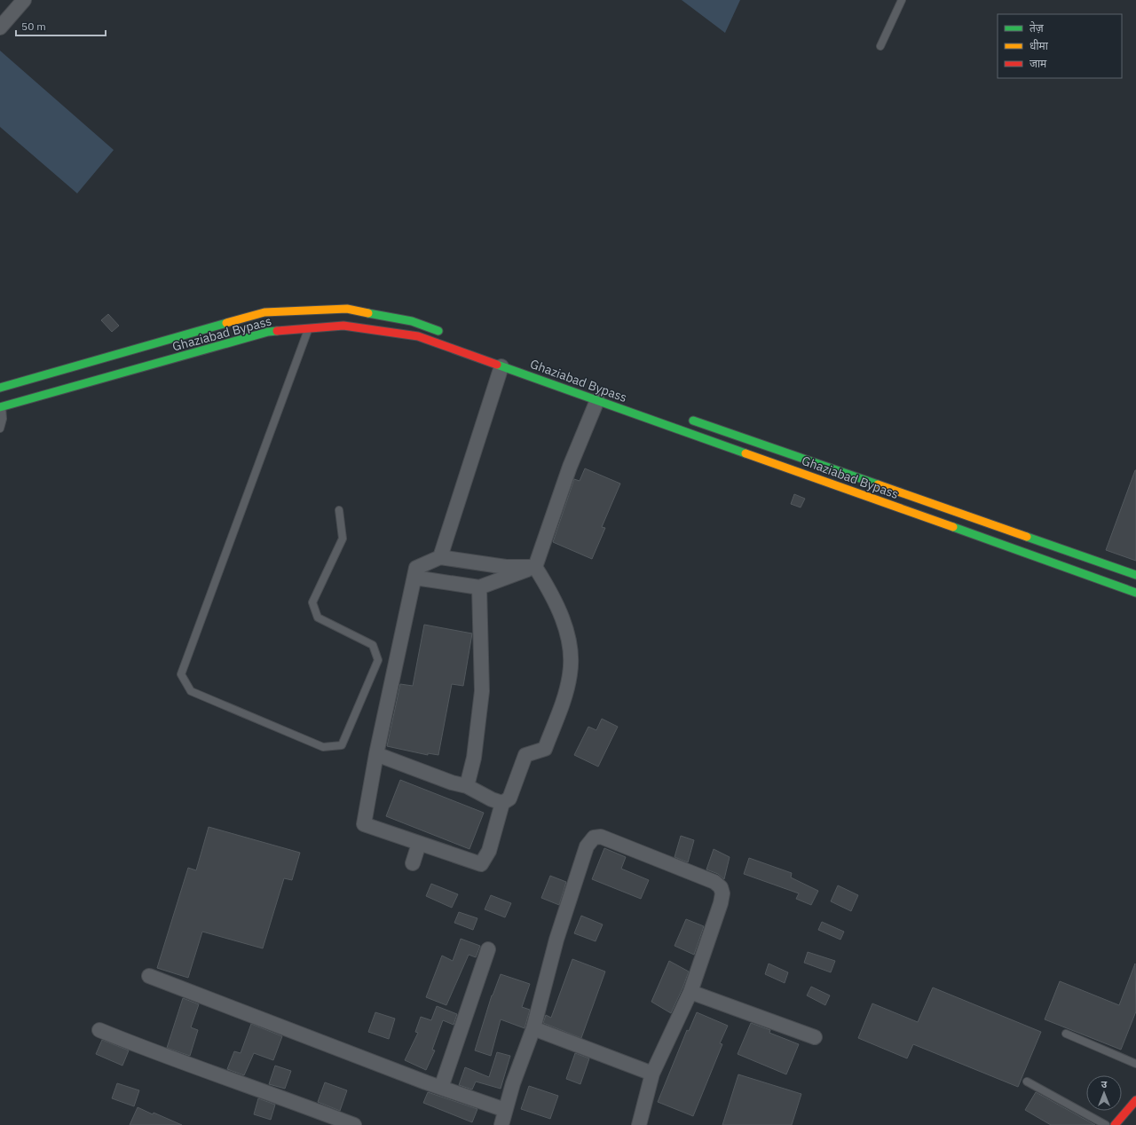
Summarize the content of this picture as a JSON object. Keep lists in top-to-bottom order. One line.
{"streets":{"main road":["Ghaziabad Bypass"]},"legend":["तेज़","धीमा","जाम"],"scale_bar":"50 m","north":"top"}
